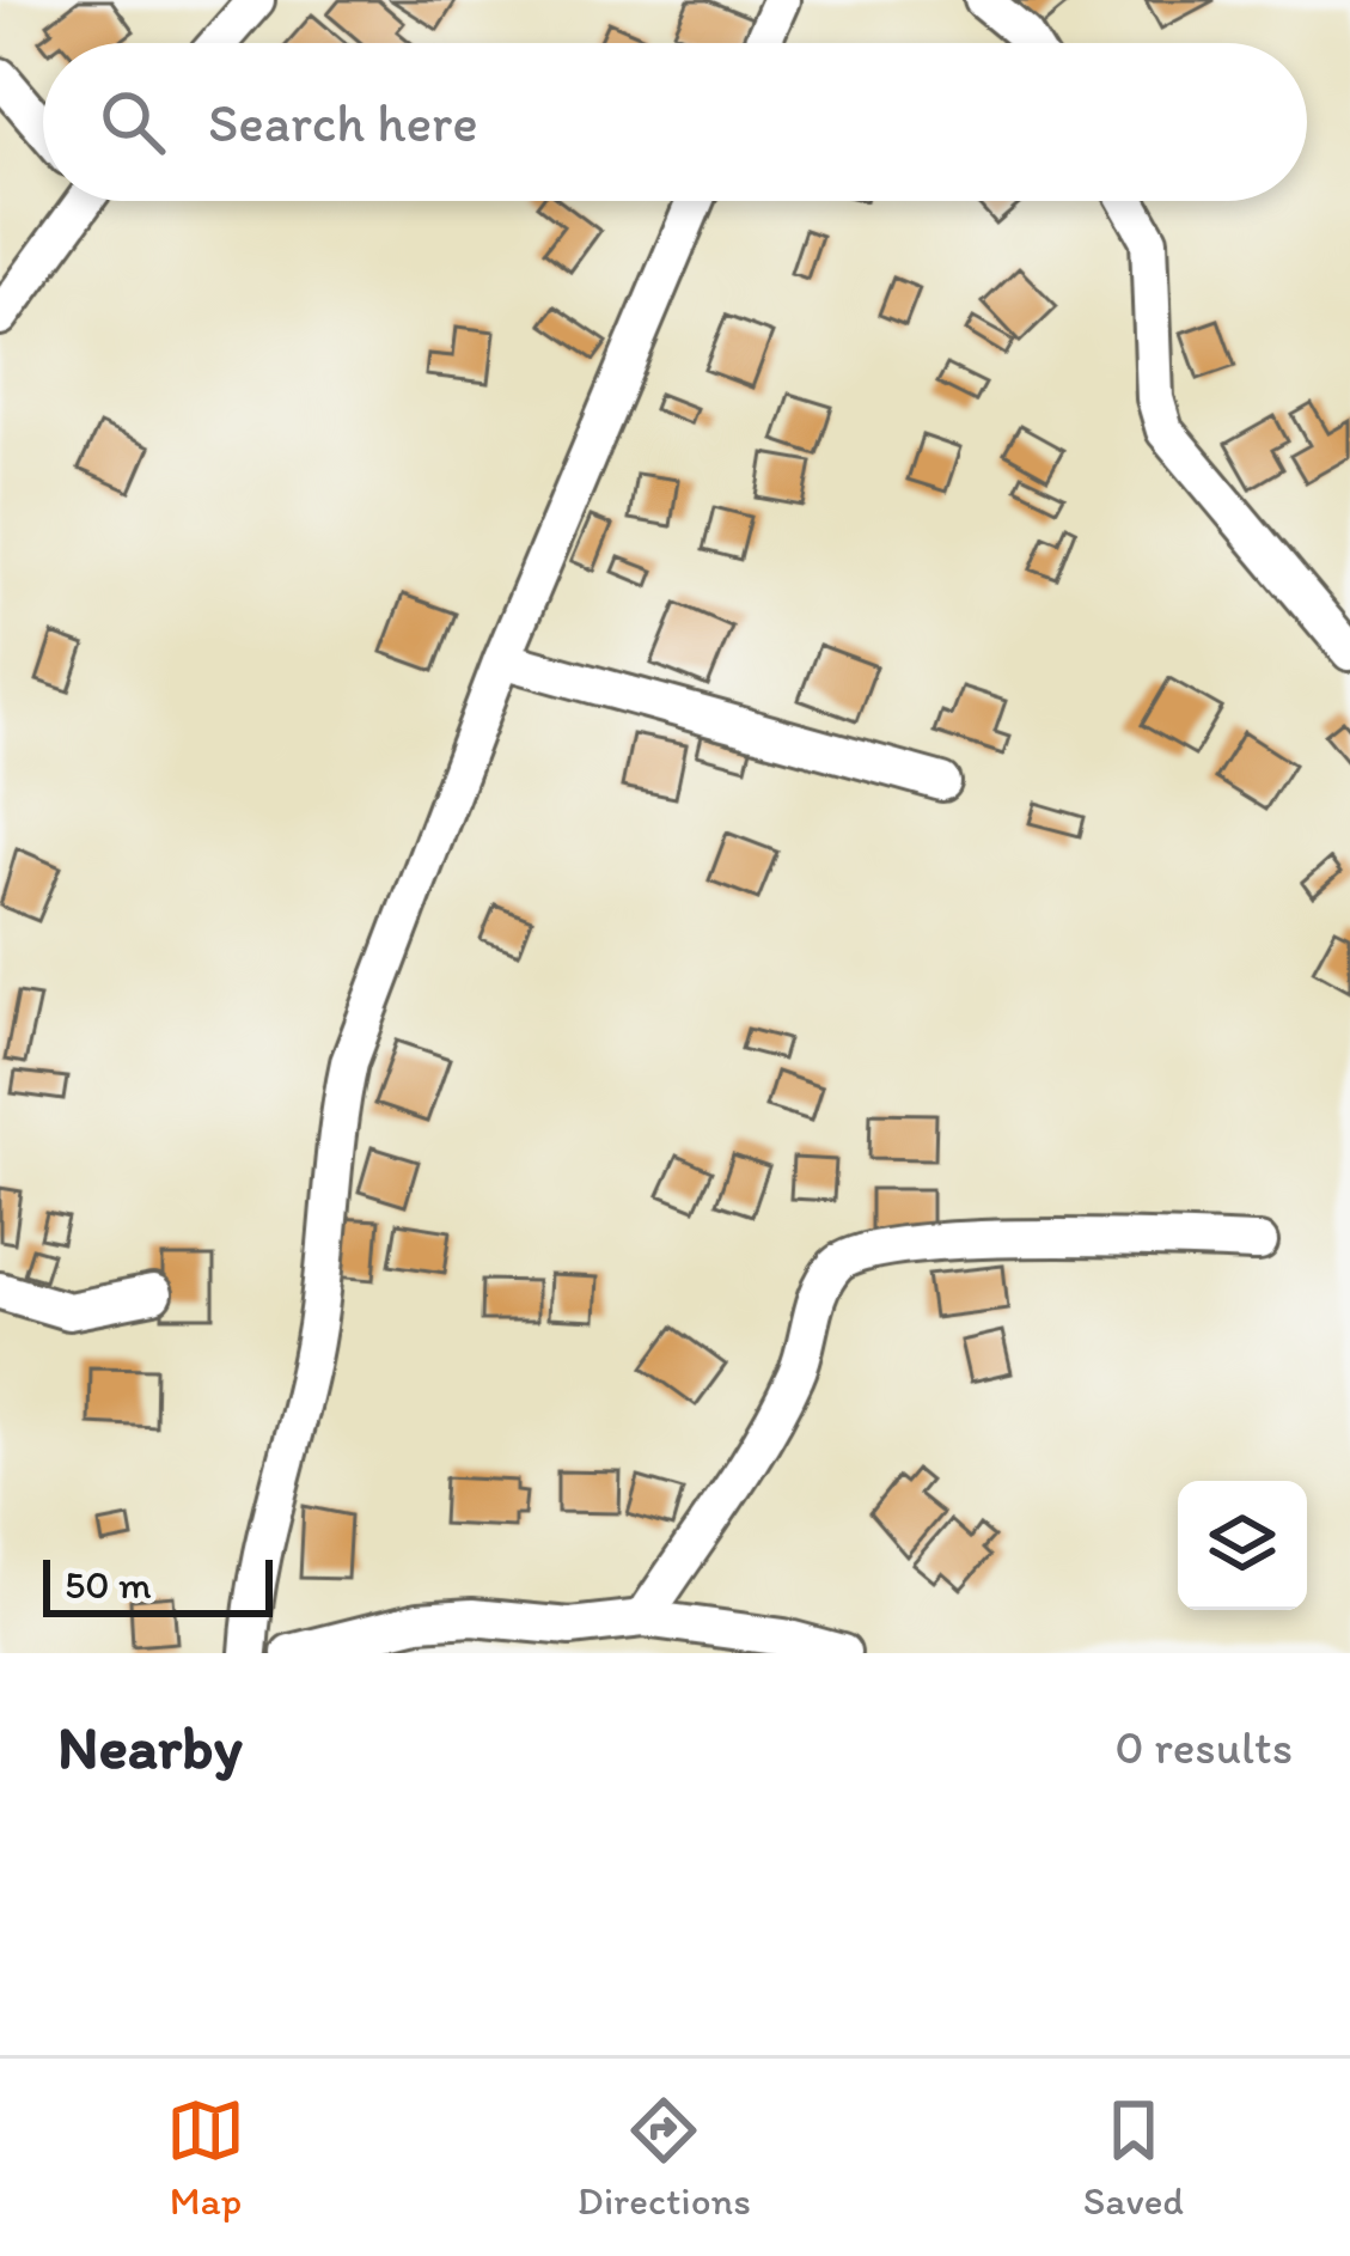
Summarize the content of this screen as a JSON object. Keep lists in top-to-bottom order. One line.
{"scale_bar":"50 m","page":{"search":"Search here","scale":"50 m","heading":["Nearby","0 results"],"nav":["Map","Directions","Saved"]}}
